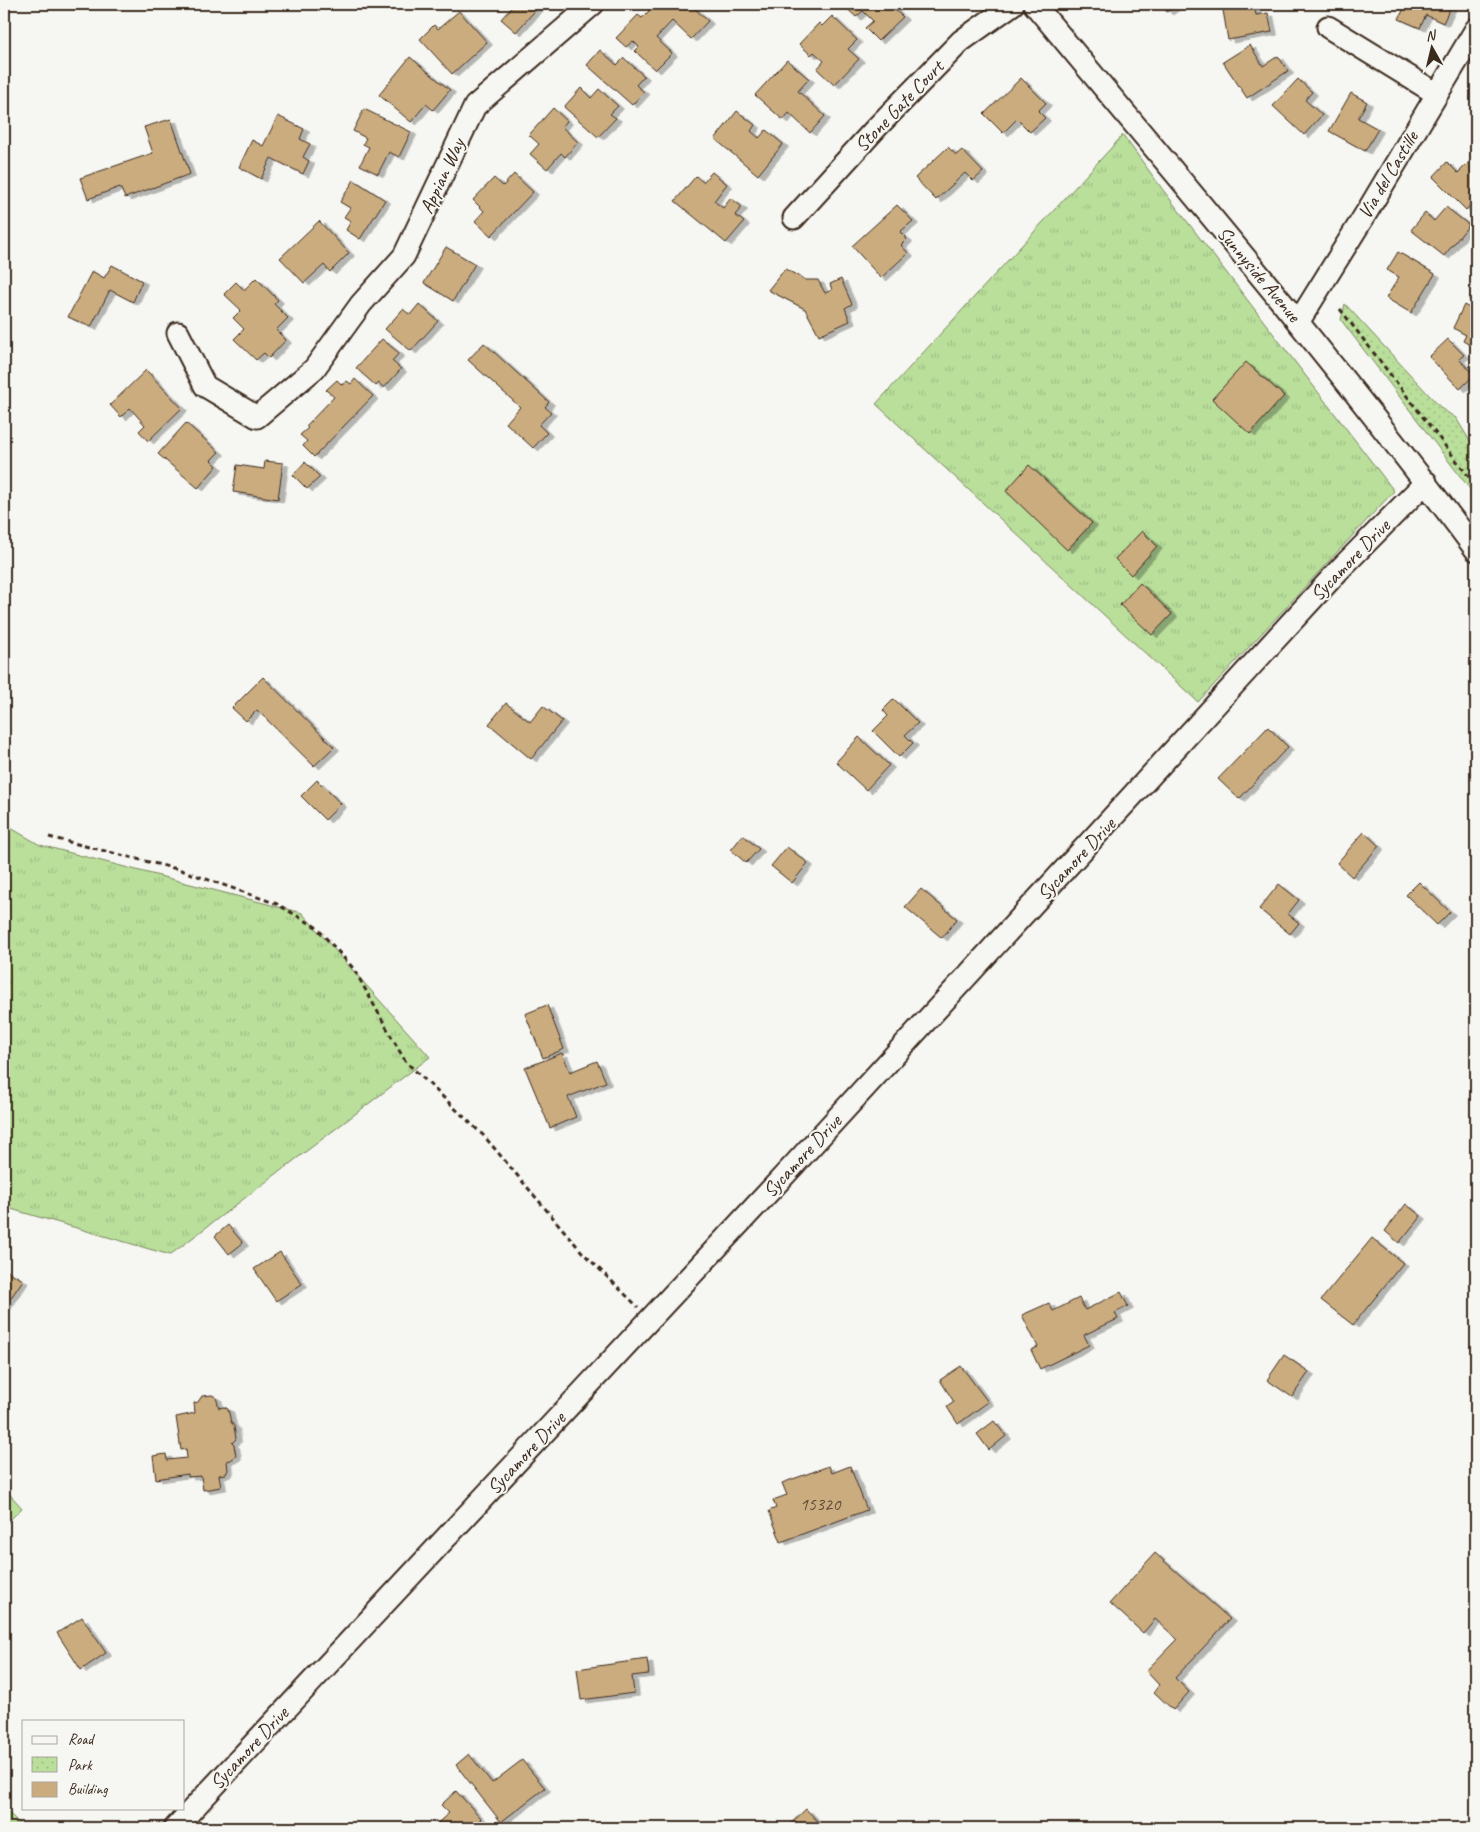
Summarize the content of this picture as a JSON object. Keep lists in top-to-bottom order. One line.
{"streets":{"street":["Stone Gate Court","Via del Castille","Appian Way","Sunnyside Avenue","Sycamore Drive"]},"crossings":[["Via del Castille","Sunnyside Avenue"],["Sunnyside Avenue","Sycamore Drive"]],"house_numbers":["15320"],"legend":["Road","Park","Building"],"north":"top"}
